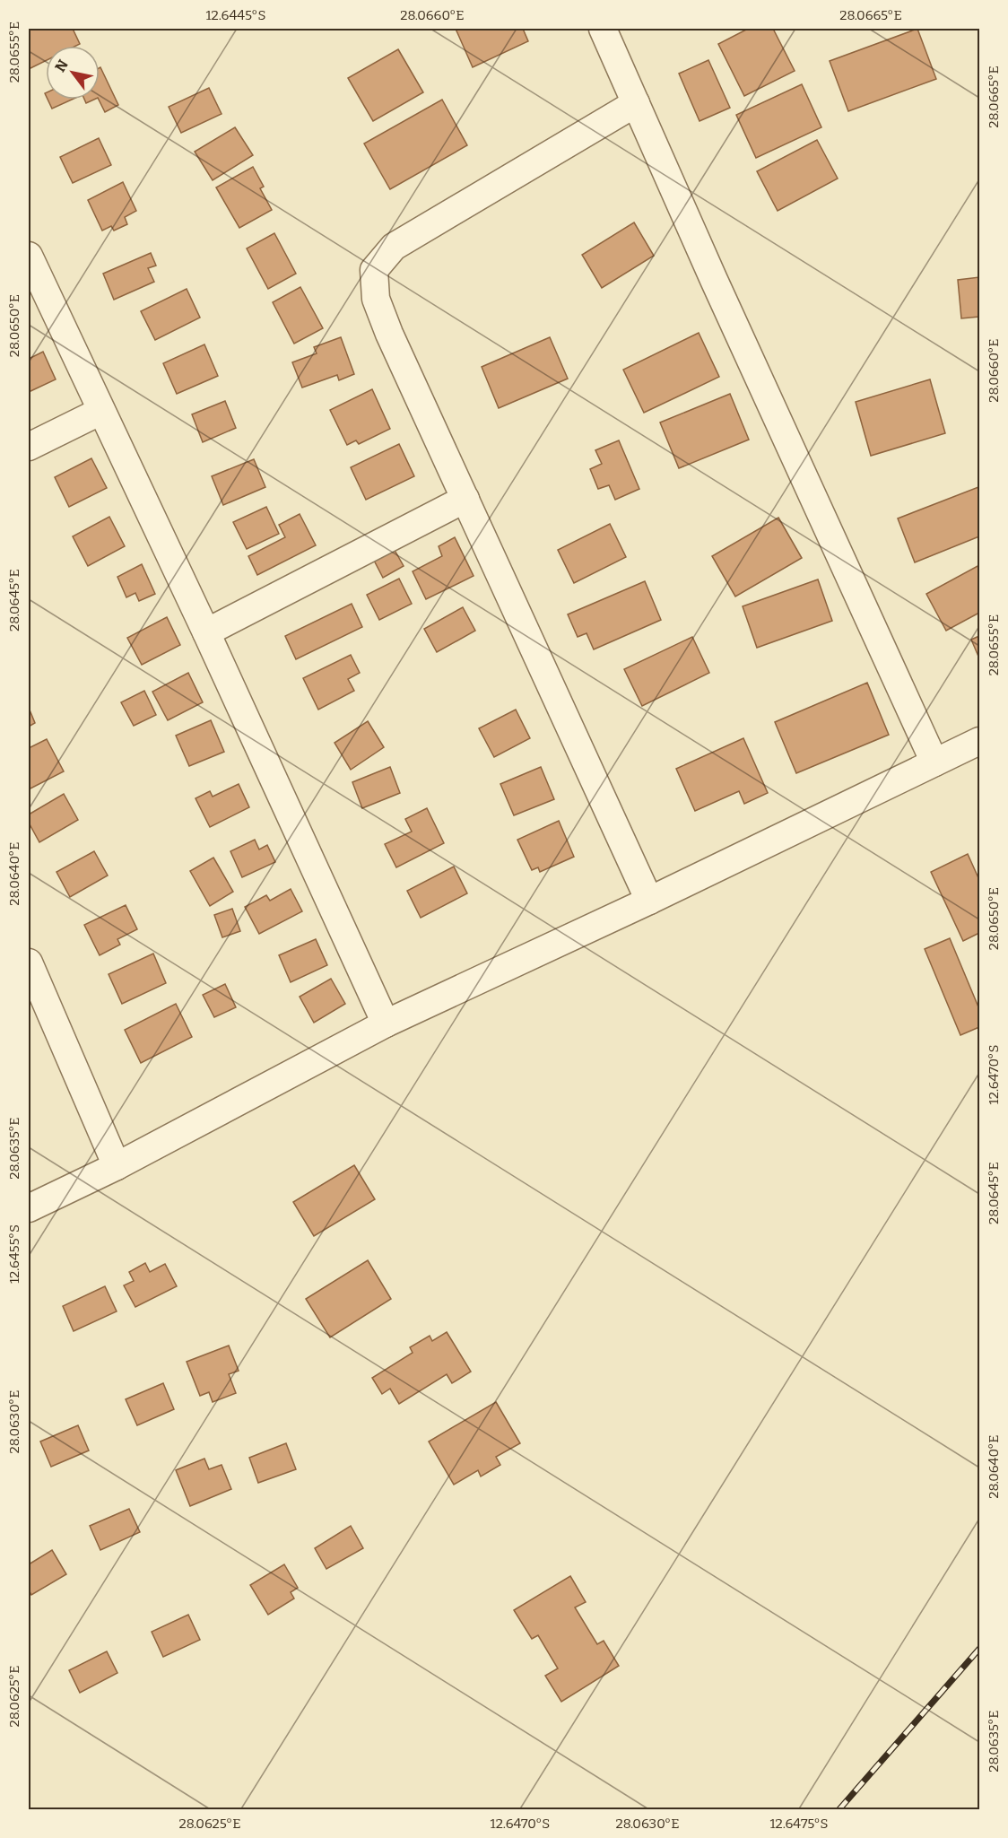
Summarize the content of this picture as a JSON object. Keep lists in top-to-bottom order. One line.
{"north":"top left","coordinates":["12.6445°S","28.0660°E","28.0665°E","28.0655°E","28.0650°E","28.0645°E","28.0640°E","12.6470°S","28.0635°E","12.6455°S","28.0630°E","28.0625°E","12.6475°S"]}
